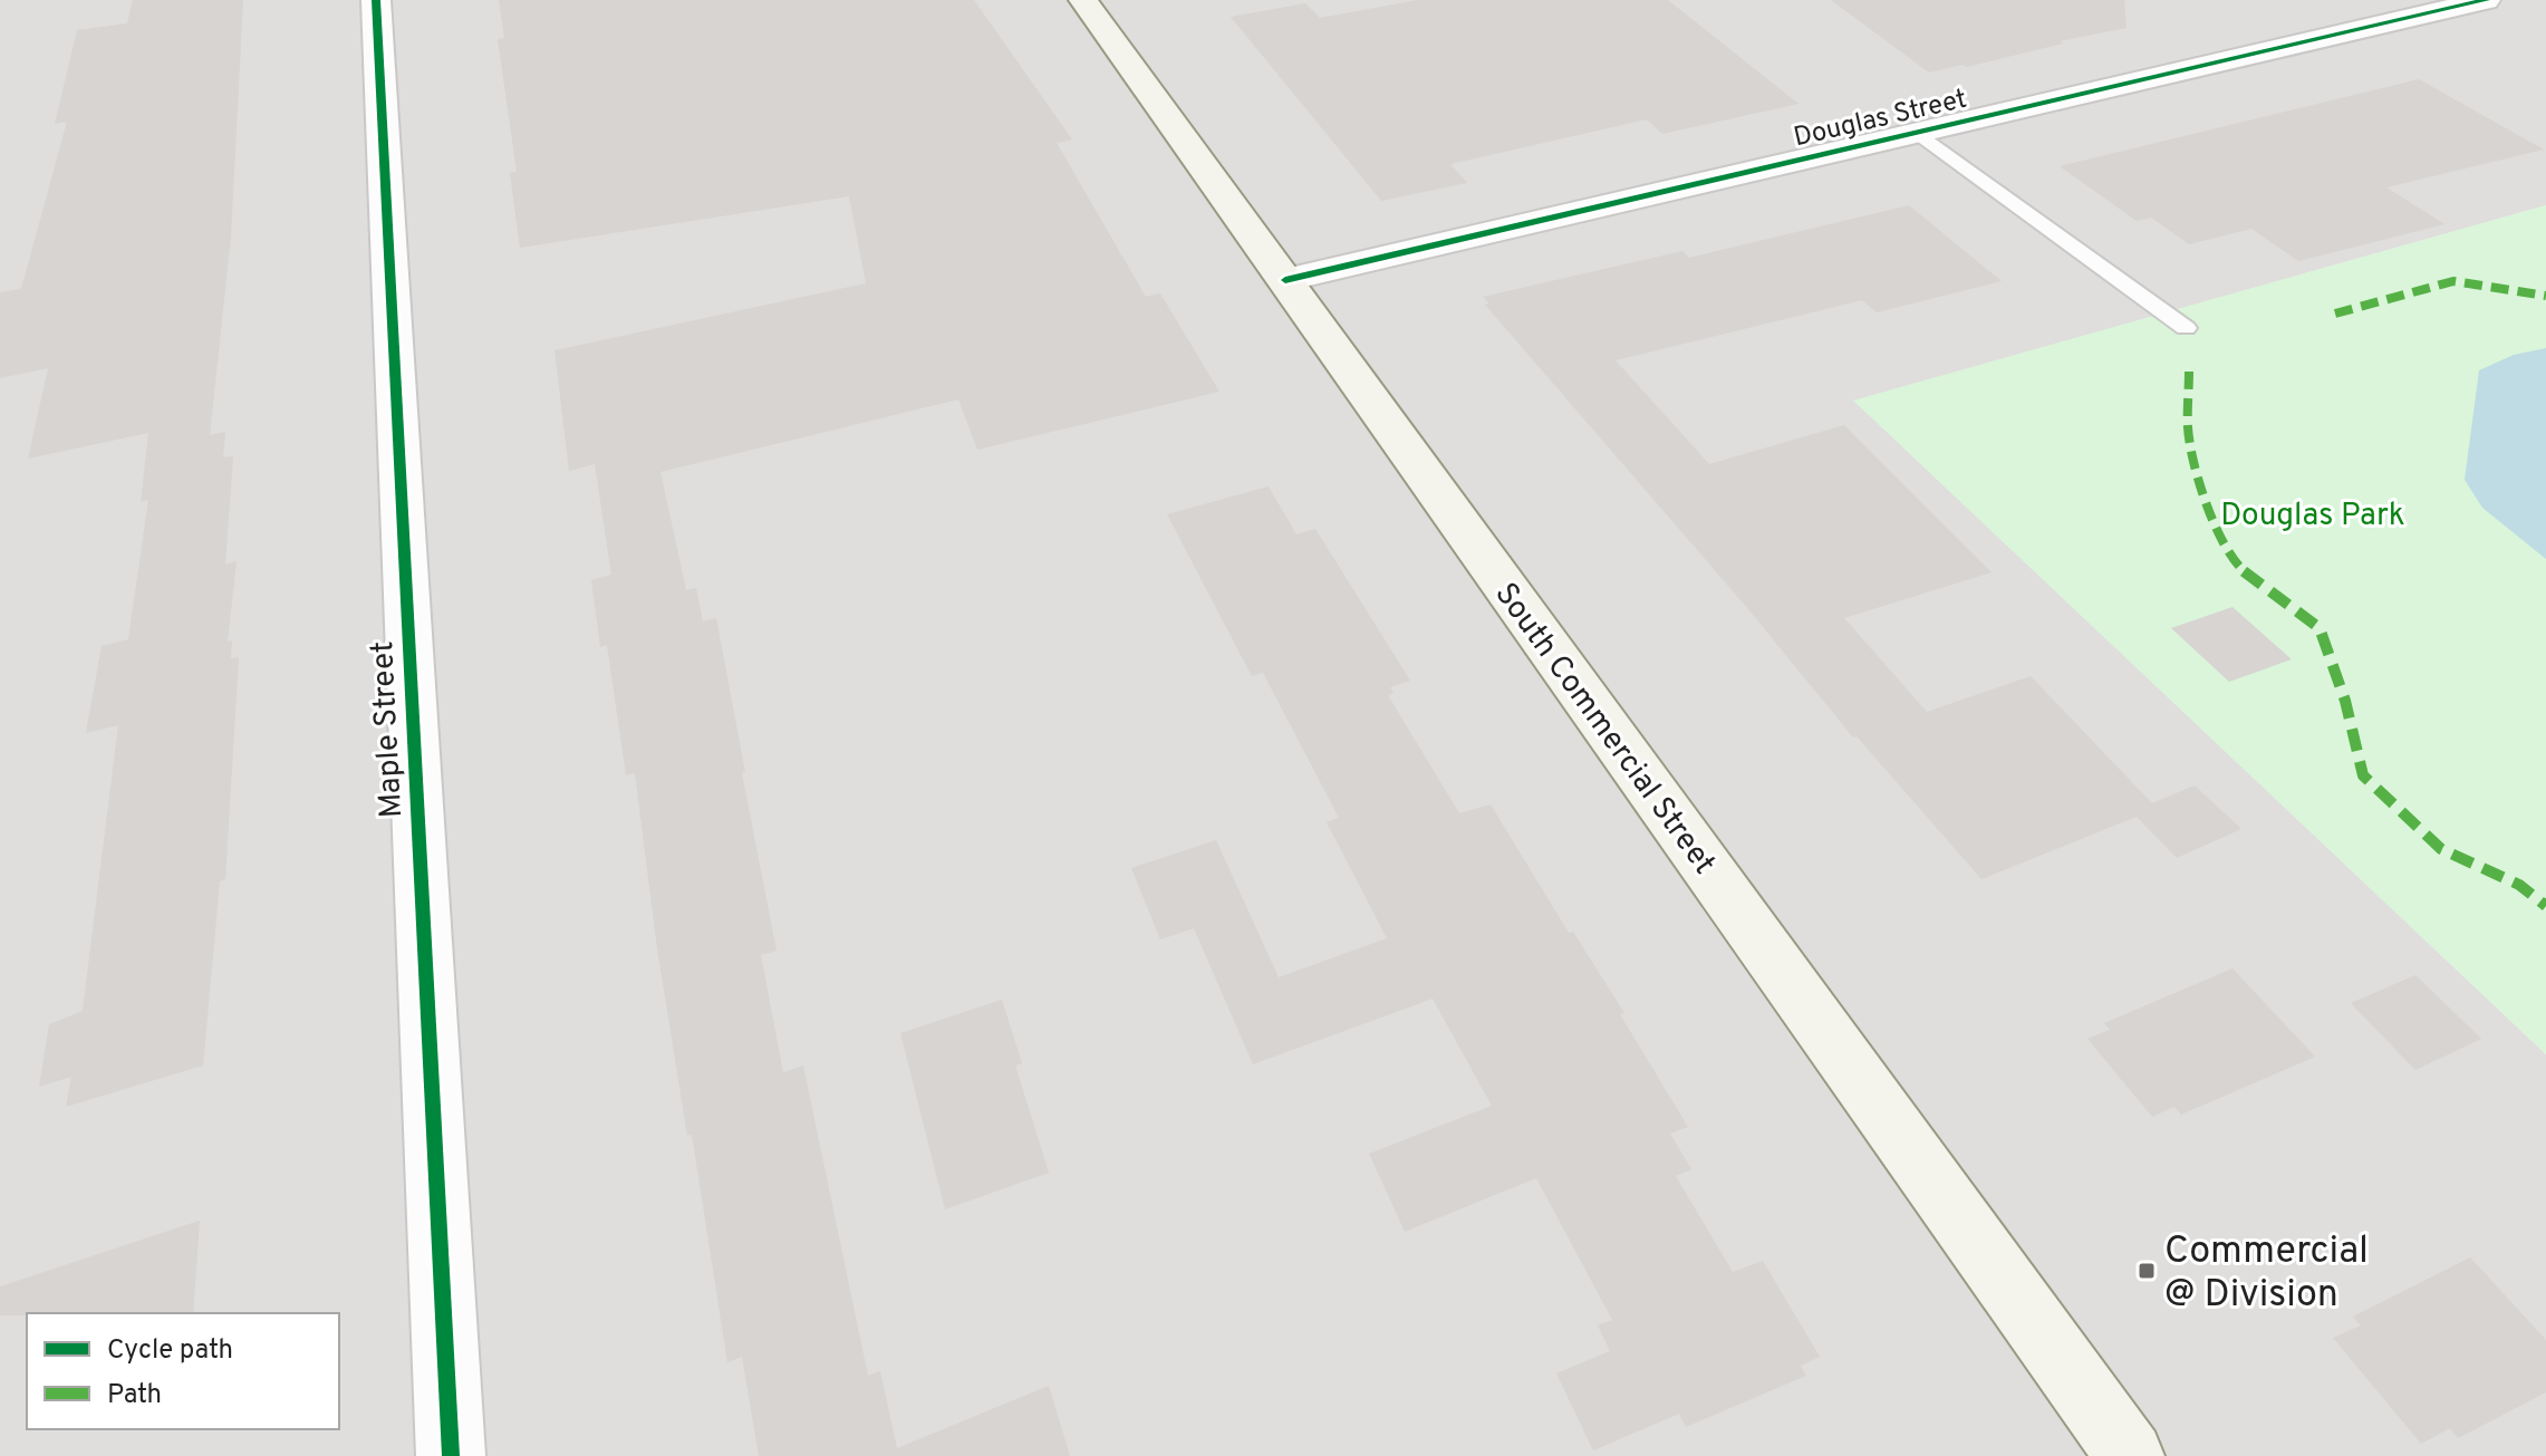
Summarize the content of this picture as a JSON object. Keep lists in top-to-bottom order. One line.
{"streets":{"main road":["South Commercial Street"],"street":["Douglas Street","Maple Street"]},"crossings":[["Douglas Street","South Commercial Street"]],"parks":["Douglas Park"],"places":{"transit":["Commercial @ Division"]},"legend":["Cycle path","Path"]}
